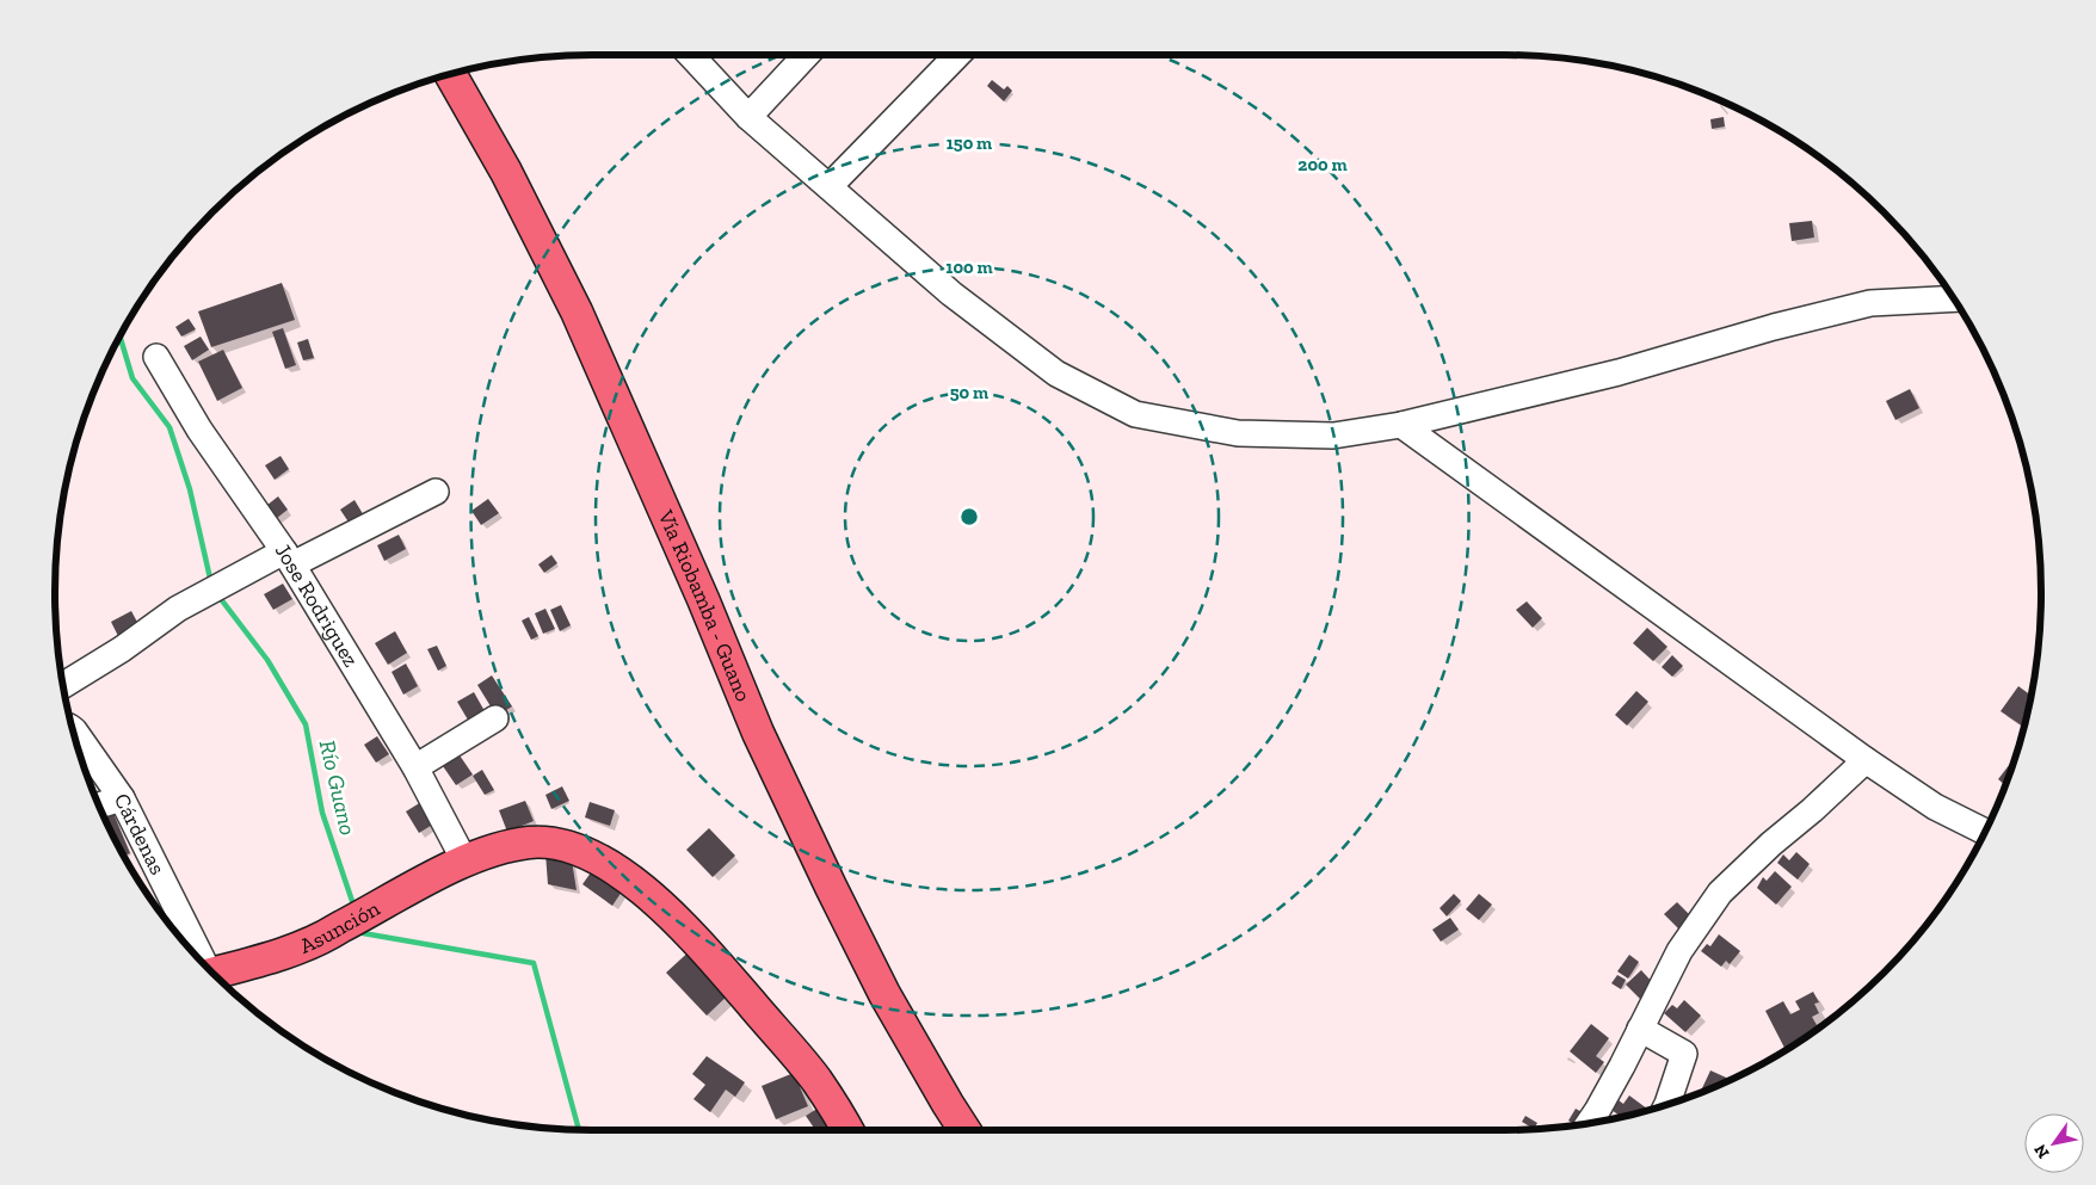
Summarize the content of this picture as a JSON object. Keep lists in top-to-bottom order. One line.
{"streets":{"main road":["Vía Riobamba - Guano","Asunción"],"street":["Jose Rodriguez","Cárdenas"]},"crossings":[["Jose Rodriguez","Asunción"]],"water":["Río Guano"],"north":"bottom left","rings":["150 m","200 m","100 m","50 m"]}
